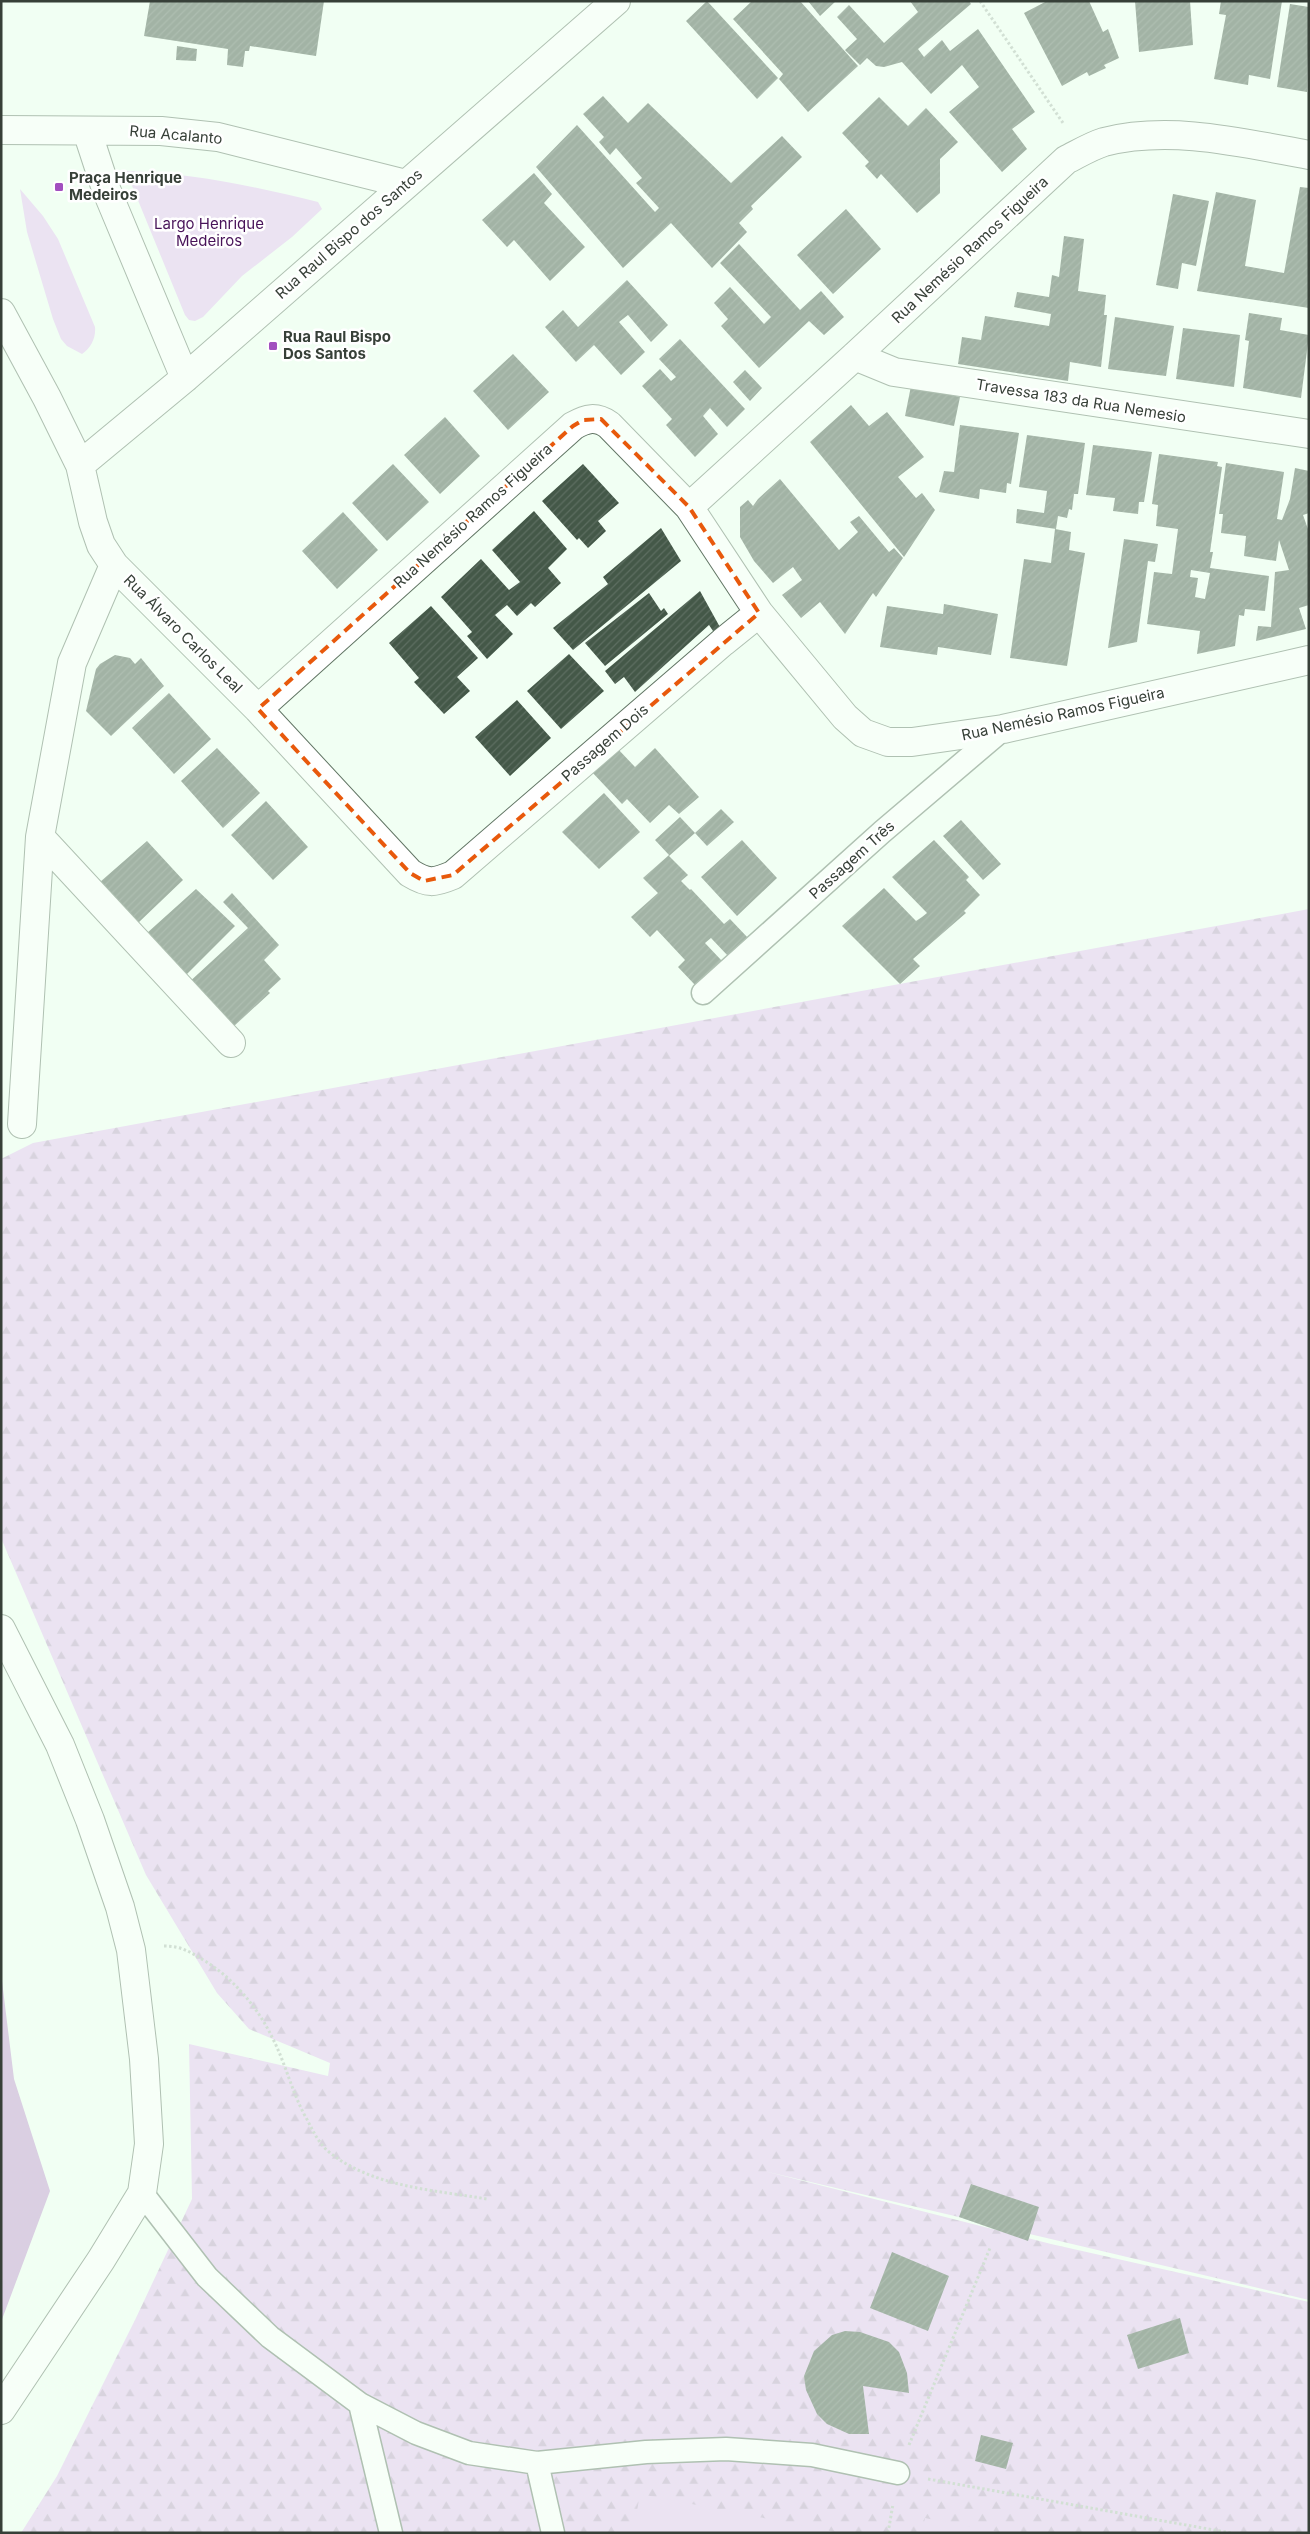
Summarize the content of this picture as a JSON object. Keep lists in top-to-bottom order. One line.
{"streets":{"street":["Rua Acalanto","Rua Raul Bispo dos Santos","Rua Nemésio Ramos Figueira","Travessa 183 da Rua Nemesio","Rua Álvaro Carlos Leal","Passagem Dois"],"lane":["Passagem Três"]},"crossings":[["Rua Acalanto","Rua Raul Bispo dos Santos"],["Rua Raul Bispo dos Santos","Rua Álvaro Carlos Leal"],["Rua Nemésio Ramos Figueira","Travessa 183 da Rua Nemesio"],["Rua Nemésio Ramos Figueira","Rua Álvaro Carlos Leal"],["Rua Nemésio Ramos Figueira","Passagem Dois"],["Rua Nemésio Ramos Figueira","Passagem Três"],["Rua Álvaro Carlos Leal","Passagem Dois"]],"parks":["Largo Henrique Medeiros"],"places":{"transit":["Praça Henrique Medeiros","Rua Raul Bispo Dos Santos"]}}
